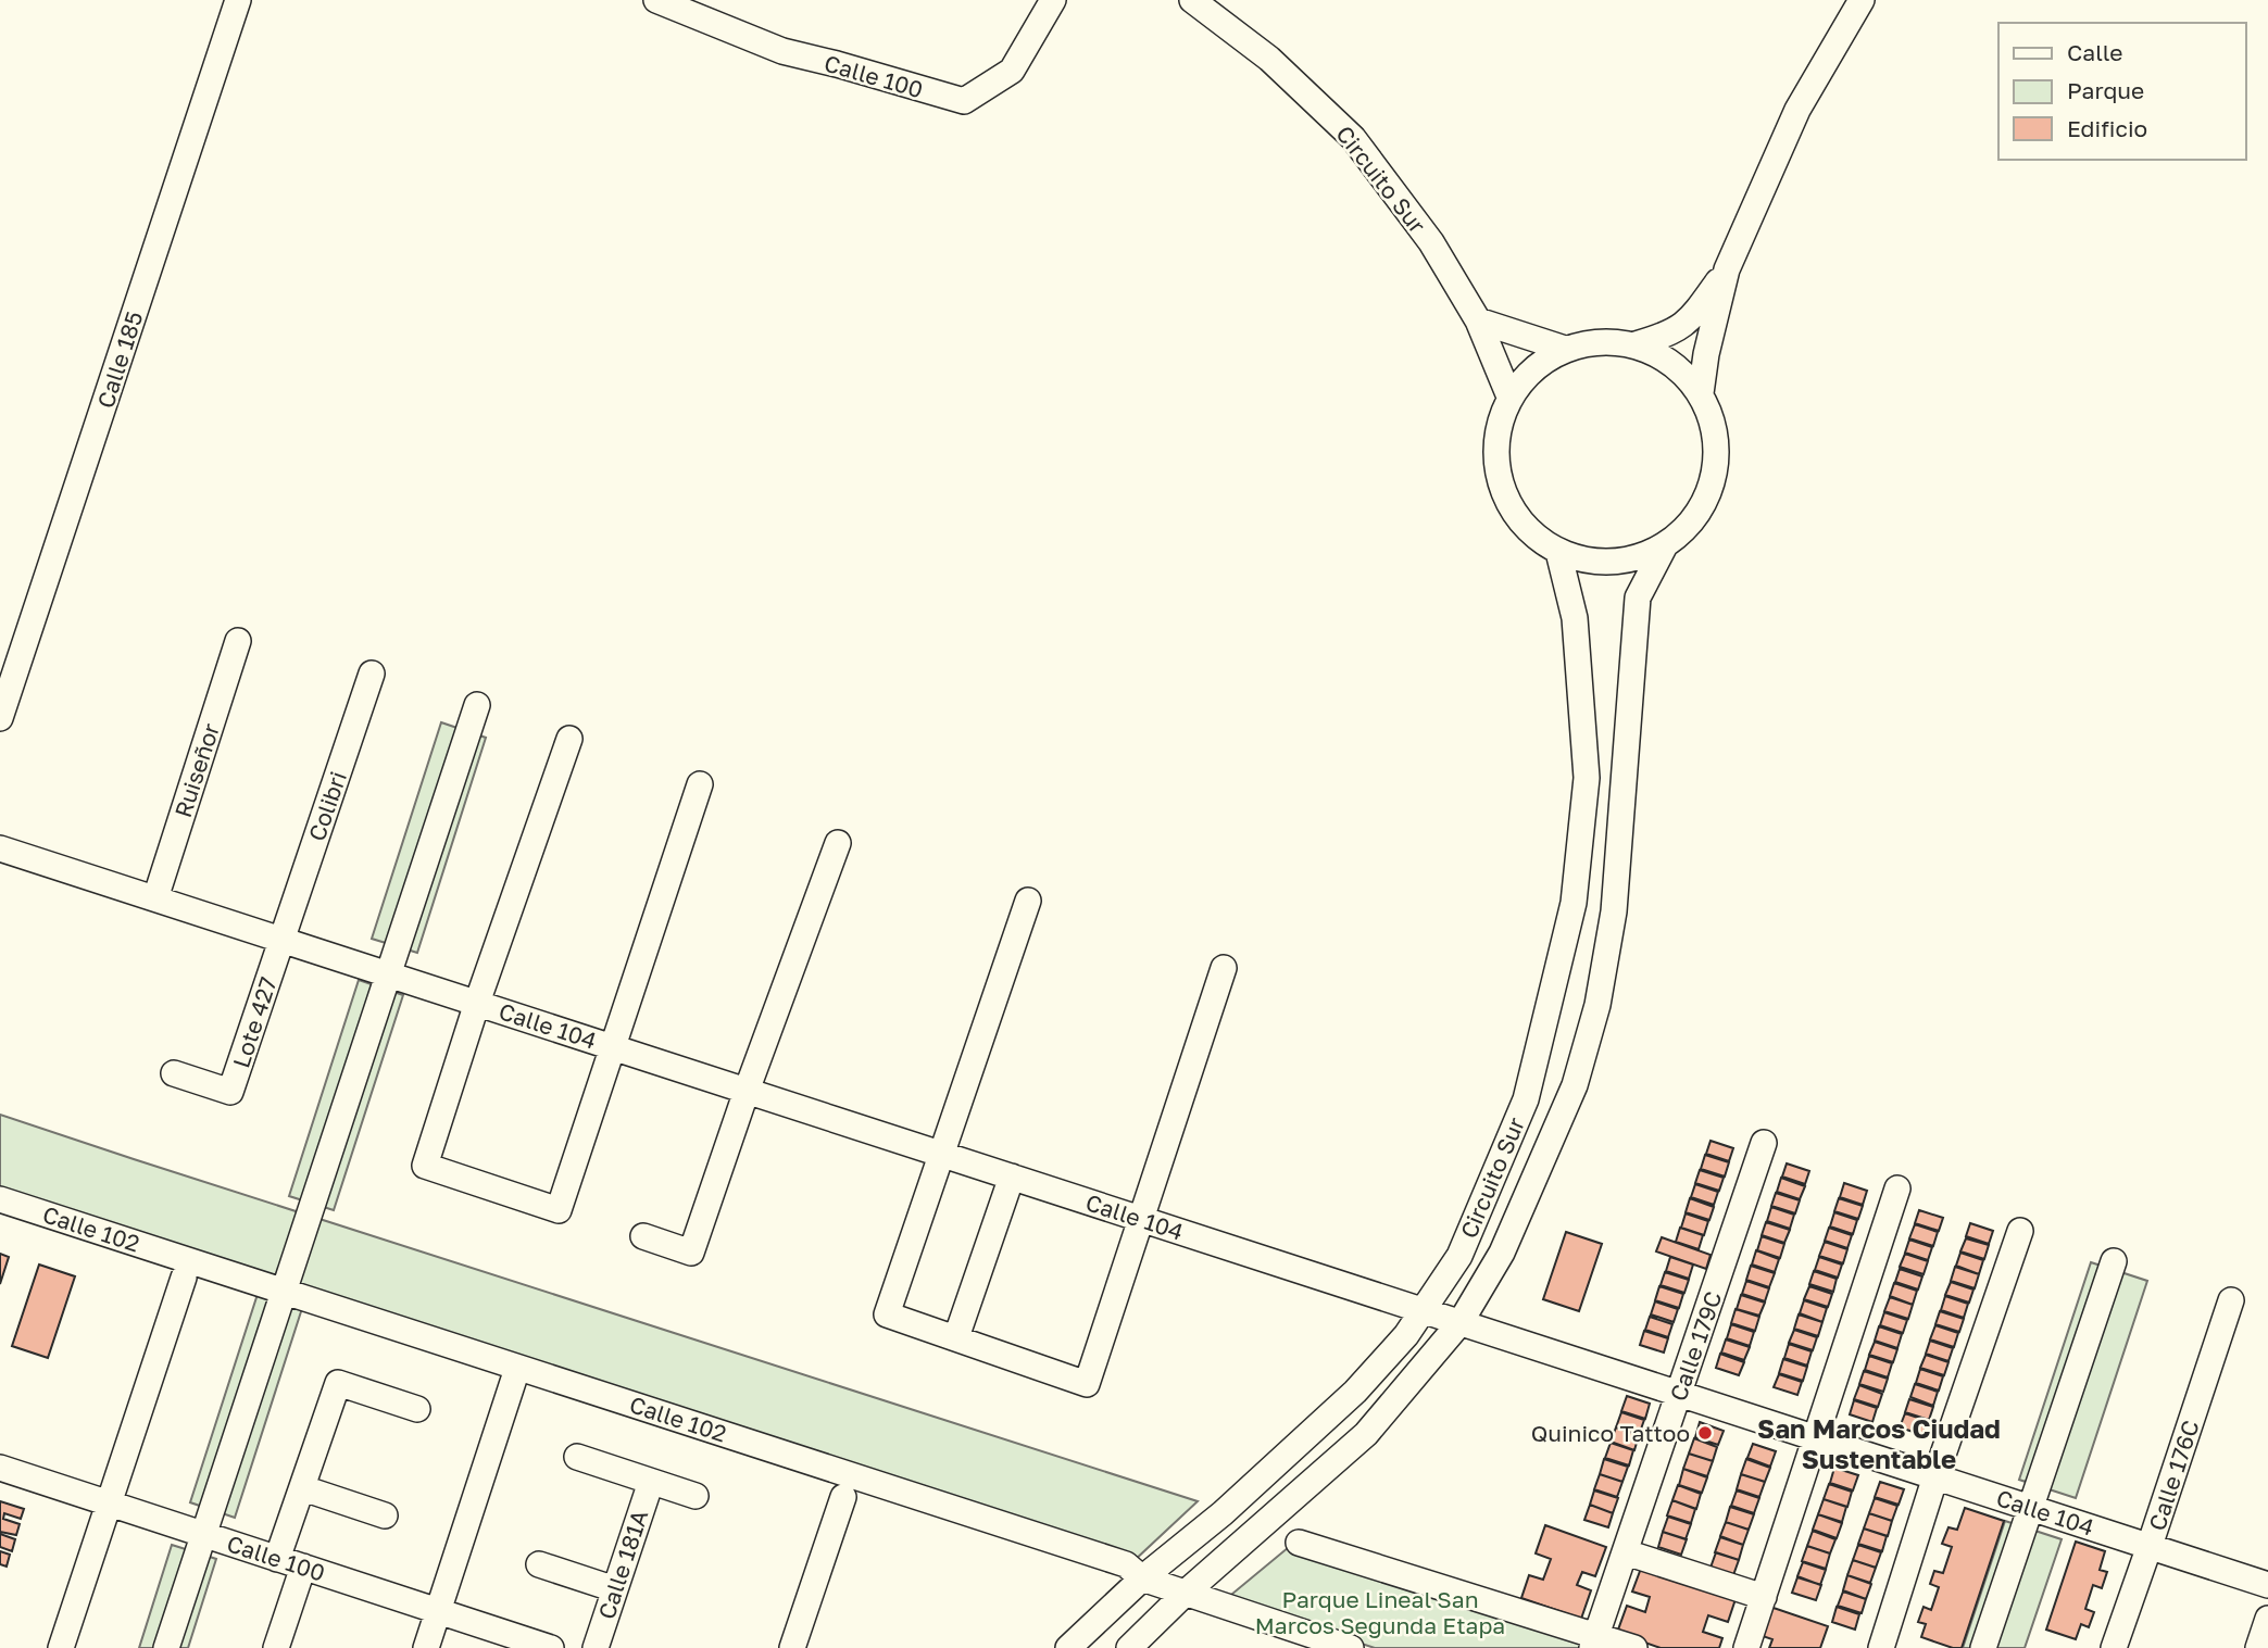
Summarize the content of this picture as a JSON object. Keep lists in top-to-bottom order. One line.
{"streets":{"street":["Calle 100","Circuito Sur","Calle 185","Ruiseñor","Colibri","Lote 427","Calle 104","Calle 102","Calle 179C","Calle 176C","Calle 181A"]},"crossings":[["Circuito Sur","Calle 104"],["Circuito Sur","Calle 102"],["Ruiseñor","Calle 104"],["Colibri","Lote 427"],["Colibri","Calle 104"],["Lote 427","Calle 104"],["Calle 104","Calle 179C"],["Calle 104","Calle 176C"]],"districts":["San Marcos Ciudad Sustentable"],"parks":["Parque Lineal San Marcos Segunda Etapa"],"places":["Quinico Tattoo"],"legend":["Calle","Parque","Edificio"]}
